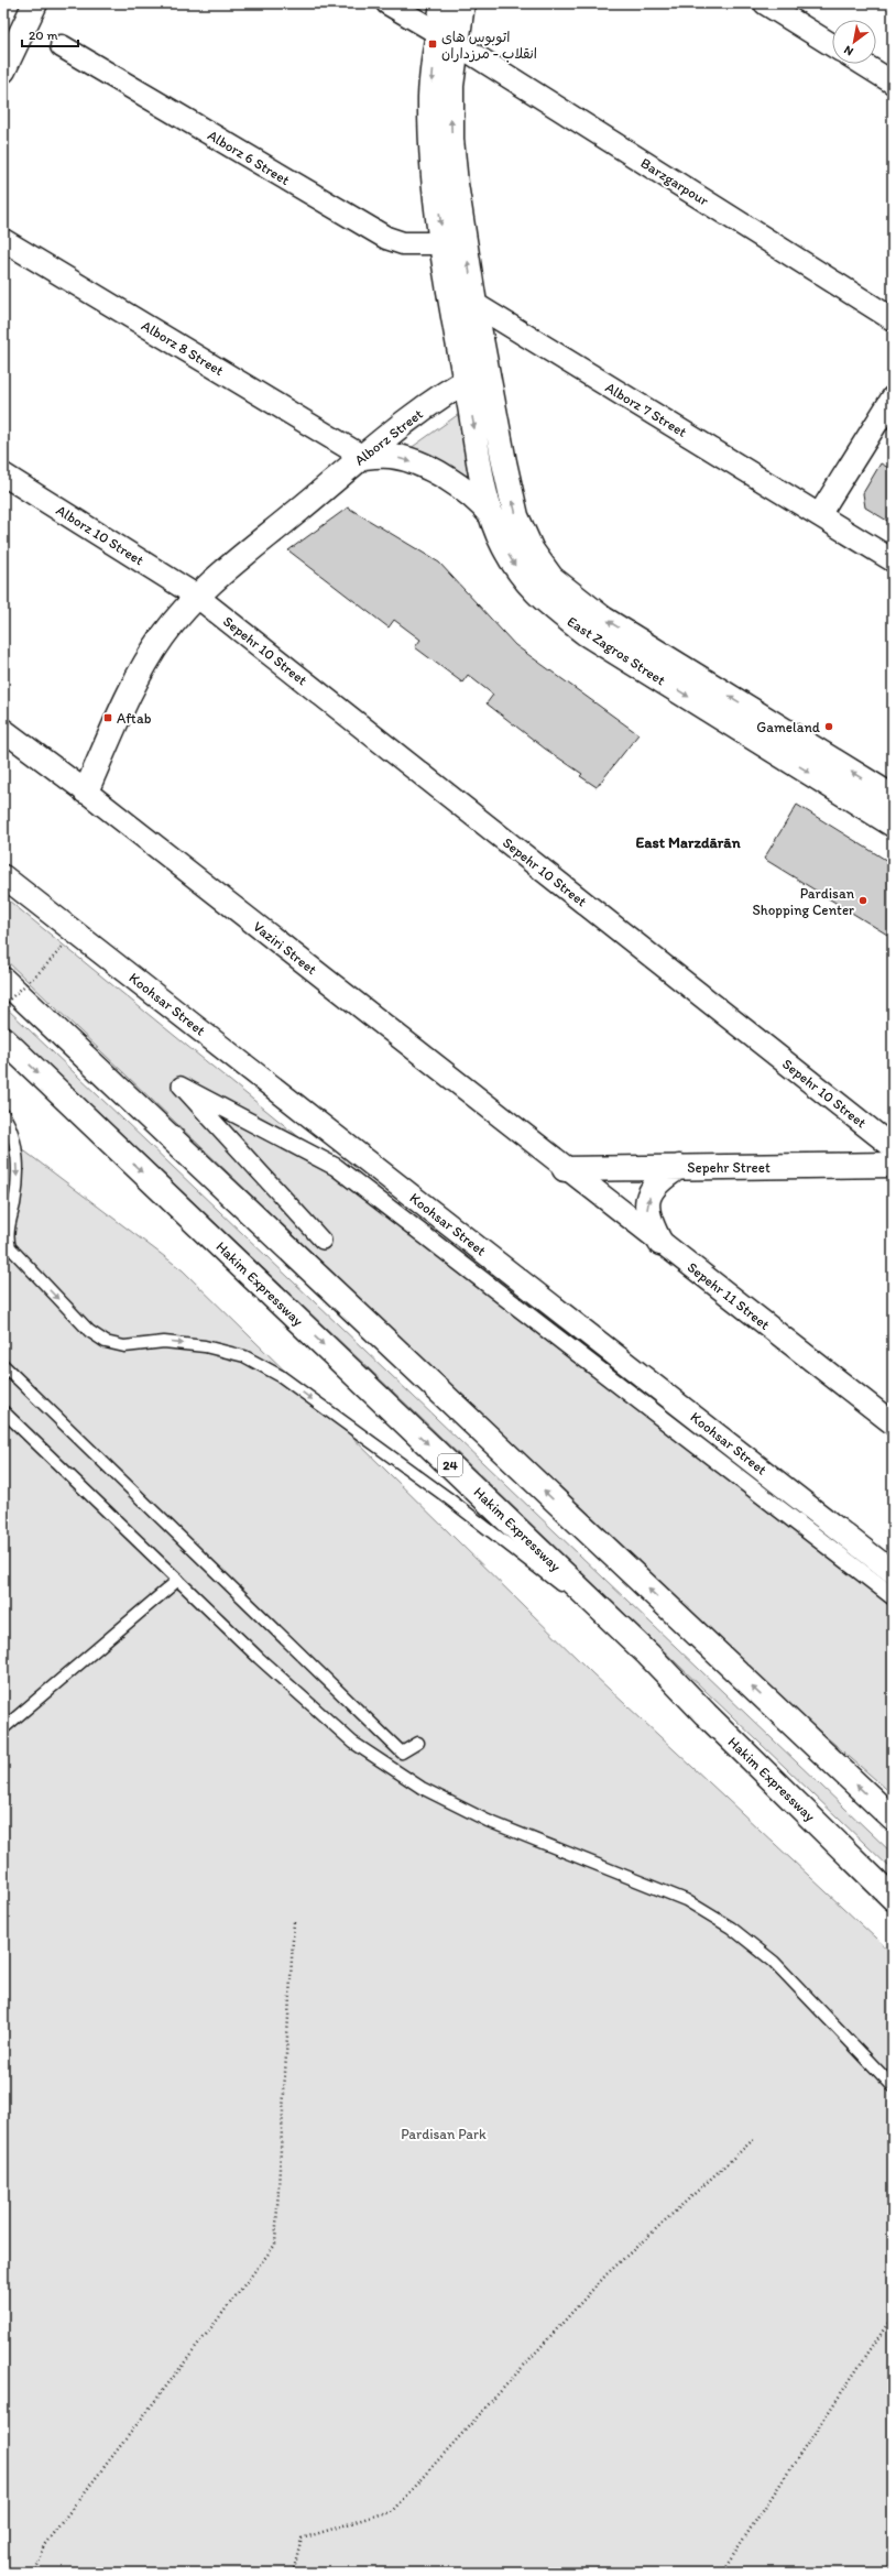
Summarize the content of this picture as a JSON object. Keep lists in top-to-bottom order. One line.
{"streets":{"main road":["Alborz Street","East Zagros Street","Sepehr Street","Hakim Expressway","24"],"street":["Alborz 6 Street","Barzgarpour","Alborz 8 Street","Alborz 7 Street","Alborz 10 Street","Sepehr 10 Street","Vaziri Street","Koohsar Street","Sepehr 11 Street"]},"crossings":[["Alborz 8 Street","Alborz Street"],["Alborz Street","Alborz 10 Street"],["Alborz Street","Sepehr 10 Street"],["Alborz Street","East Zagros Street"],["Alborz Street","Vaziri Street"],["Alborz 10 Street","Sepehr 10 Street"],["Vaziri Street","Sepehr Street"],["Vaziri Street","Sepehr 11 Street"],["Sepehr Street","Sepehr 11 Street"]],"districts":["East Marzdārān"],"parks":["Pardisan Park"],"places":{"transit":["اتوبوس های انقلاب - مرزداران","Aftab"],"other":["Gameland","Pardisan Shopping Center"]},"scale_bar":"20 m","north":"bottom left"}
